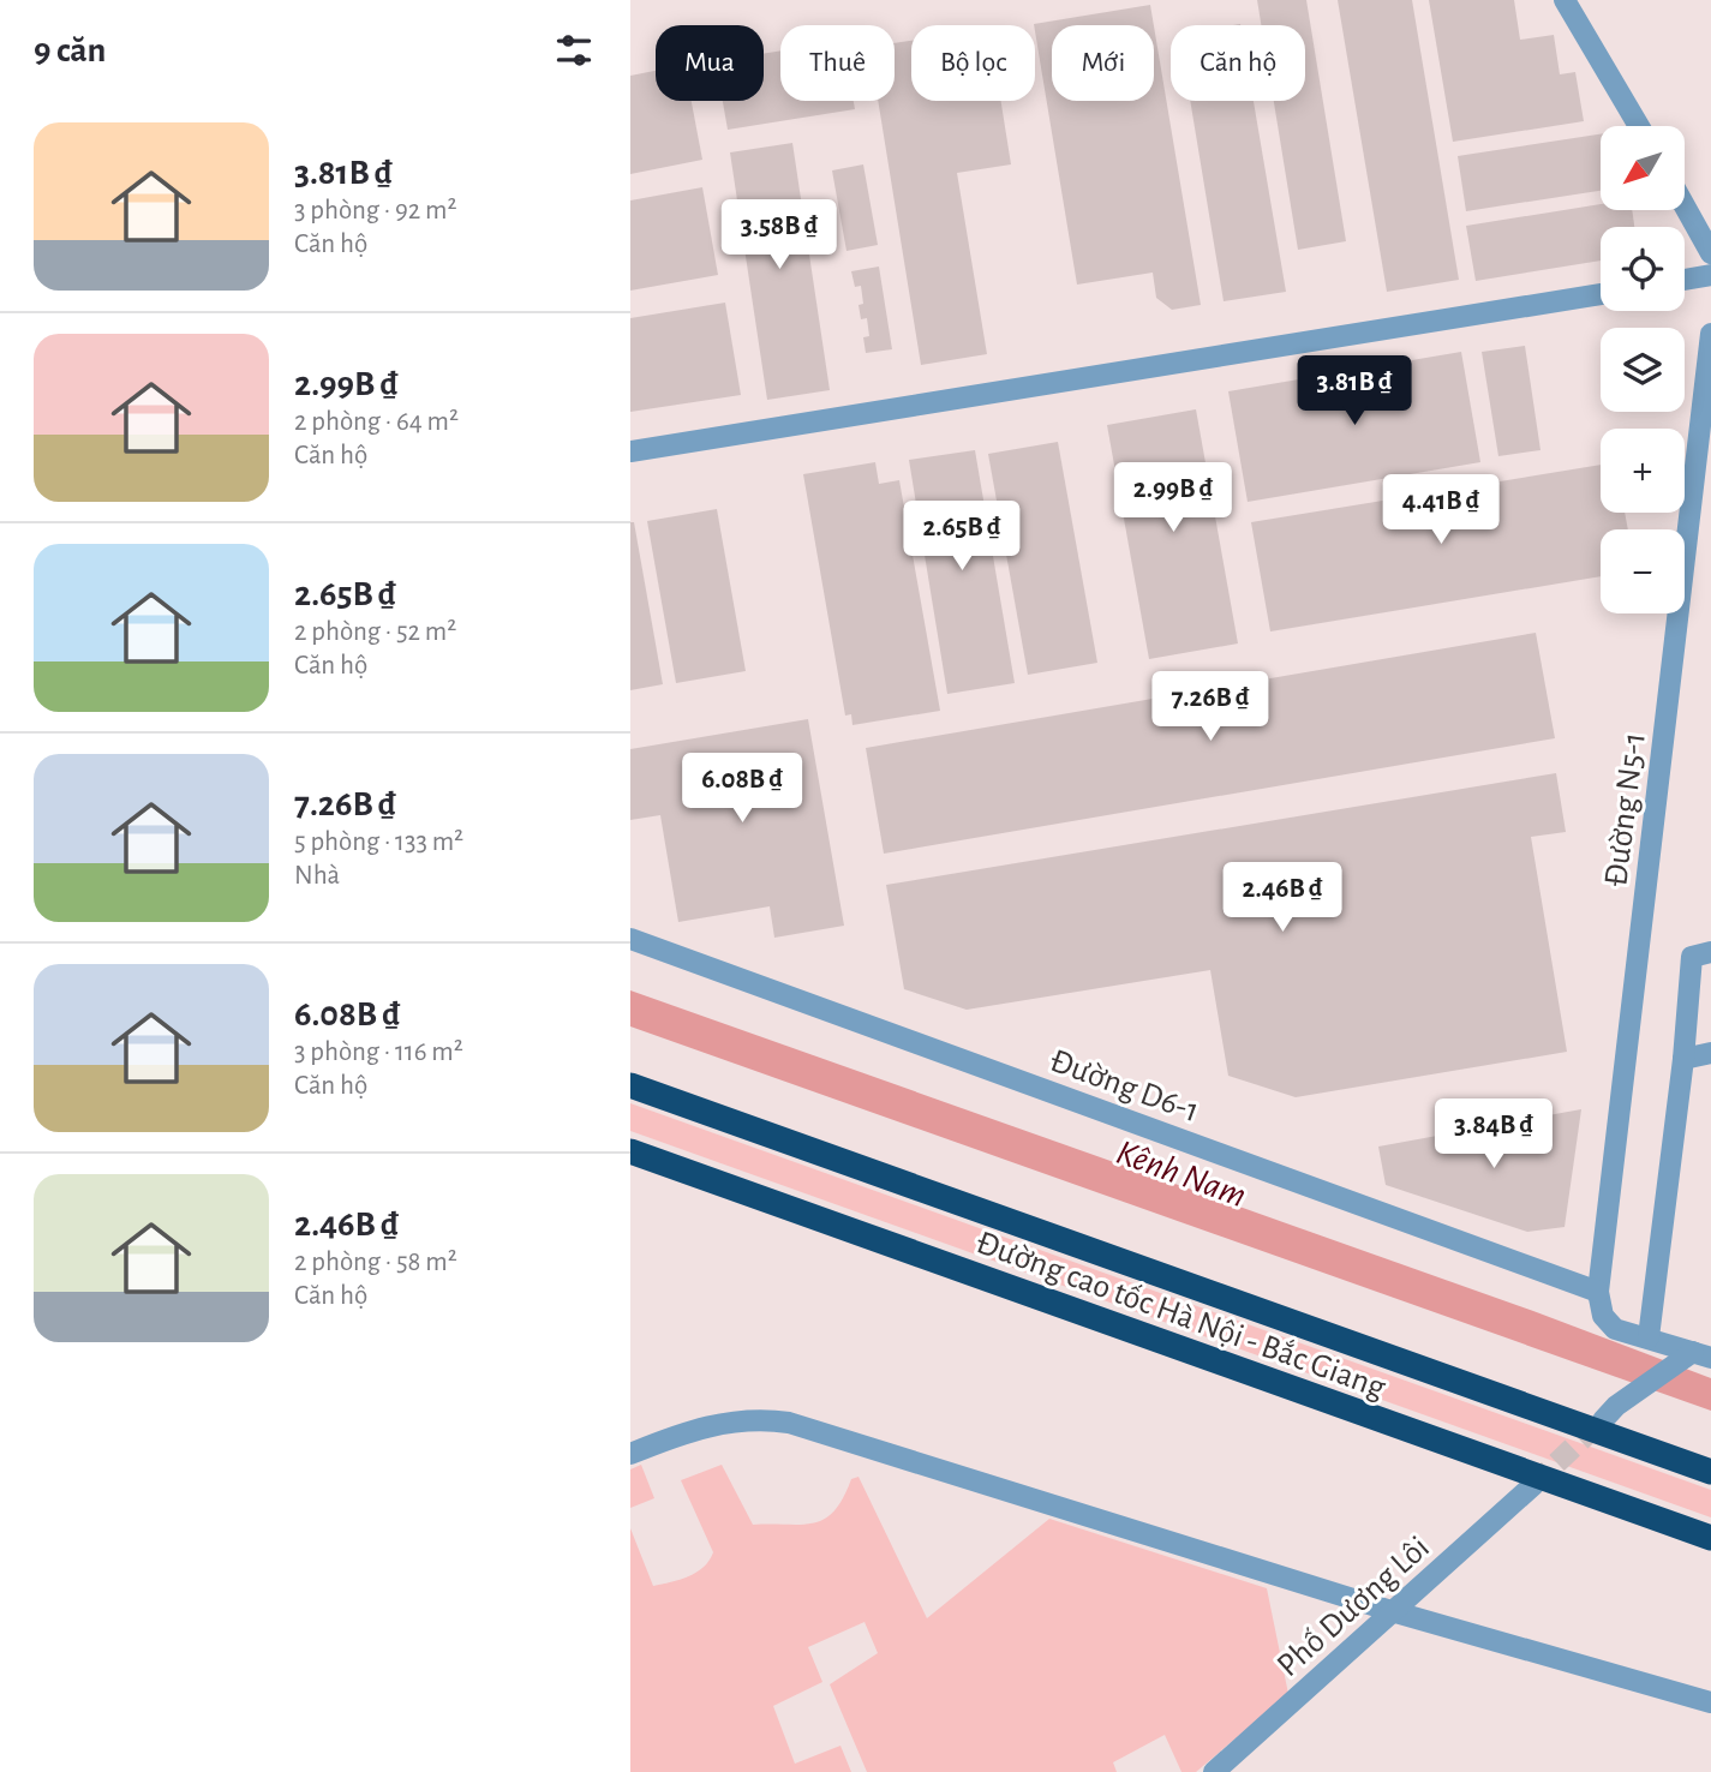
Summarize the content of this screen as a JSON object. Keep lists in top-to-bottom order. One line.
{"streets":{"highway":["Đường cao tốc Hà Nội - Bắc Giang"],"street":["Đường N5-1","Đường D6-1","Phố Dương Lôi"]},"crossings":[["Đường N5-1","Đường D6-1"]],"water":["Kênh Nam"],"north":"bottom left","page":{"heading":"9 căn","chip":["Mua","Thuê","Bộ lọc","Mới","Căn hộ"],"list":[{"name":"3.81B ₫","note":"3 phòng · 92 m² · Căn hộ"},{"name":"2.99B ₫","note":"2 phòng · 64 m² · Căn hộ"},{"name":"2.65B ₫","note":"2 phòng · 52 m² · Căn hộ"},{"name":"7.26B ₫","note":"5 phòng · 133 m² · Nhà"},{"name":"6.08B ₫","note":"3 phòng · 116 m² · Căn hộ"},{"name":"2.46B ₫","note":"2 phòng · 58 m² · Căn hộ"}],"map_buttons":["+","−"],"price":["3.58B ₫","3.81B ₫","2.99B ₫","4.41B ₫","2.65B ₫","7.26B ₫","6.08B ₫","2.46B ₫","3.84B ₫"]}}
